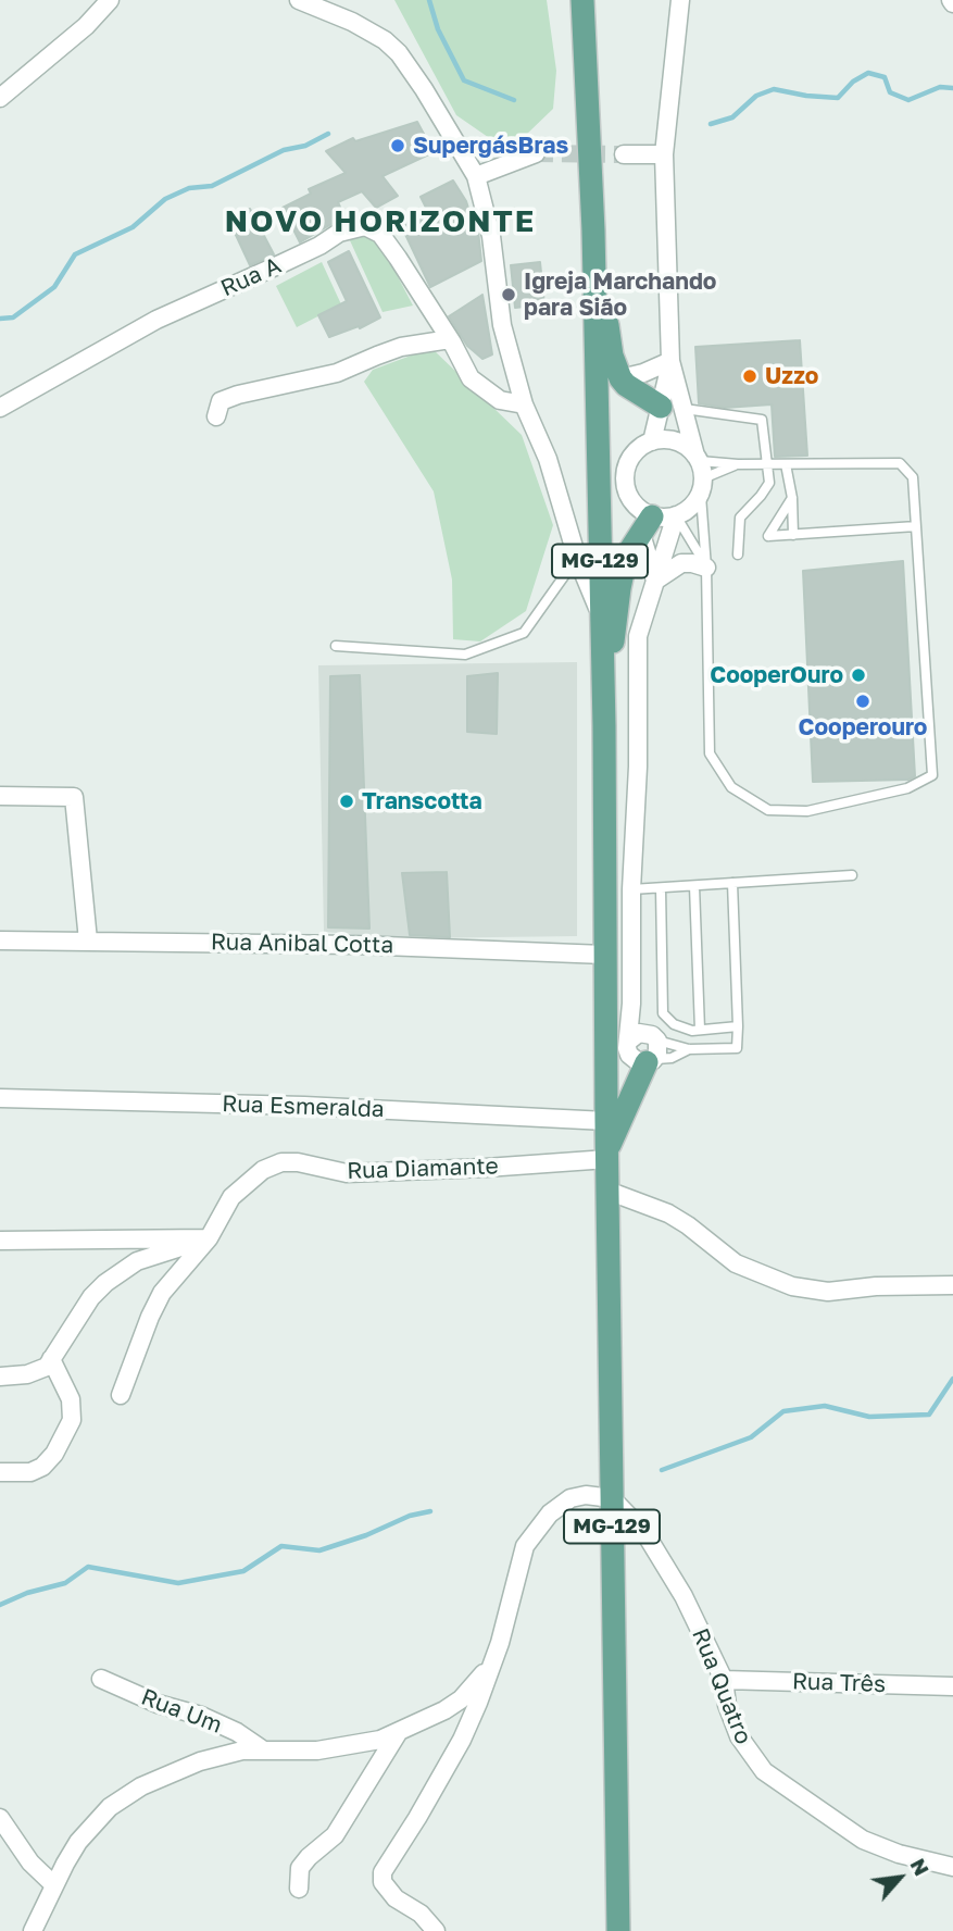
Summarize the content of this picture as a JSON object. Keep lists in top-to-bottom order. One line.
{"streets":{"main road":["MG-129"],"street":["Rua A","Rua Anibal Cotta","Rua Esmeralda","Rua Diamante","Rua Três","Rua Quatro","Rua Um"]},"crossings":[["MG-129","Rua Anibal Cotta"],["MG-129","Rua Esmeralda"],["MG-129","Rua Diamante"],["MG-129","Rua Quatro"],["Rua Três","Rua Quatro"]],"districts":["NOVO HORIZONTE"],"places":["SupergásBras","Igreja Marchando para Sião","Uzzo","CooperOuro","Cooperouro","Transcotta"],"north":"top right"}
